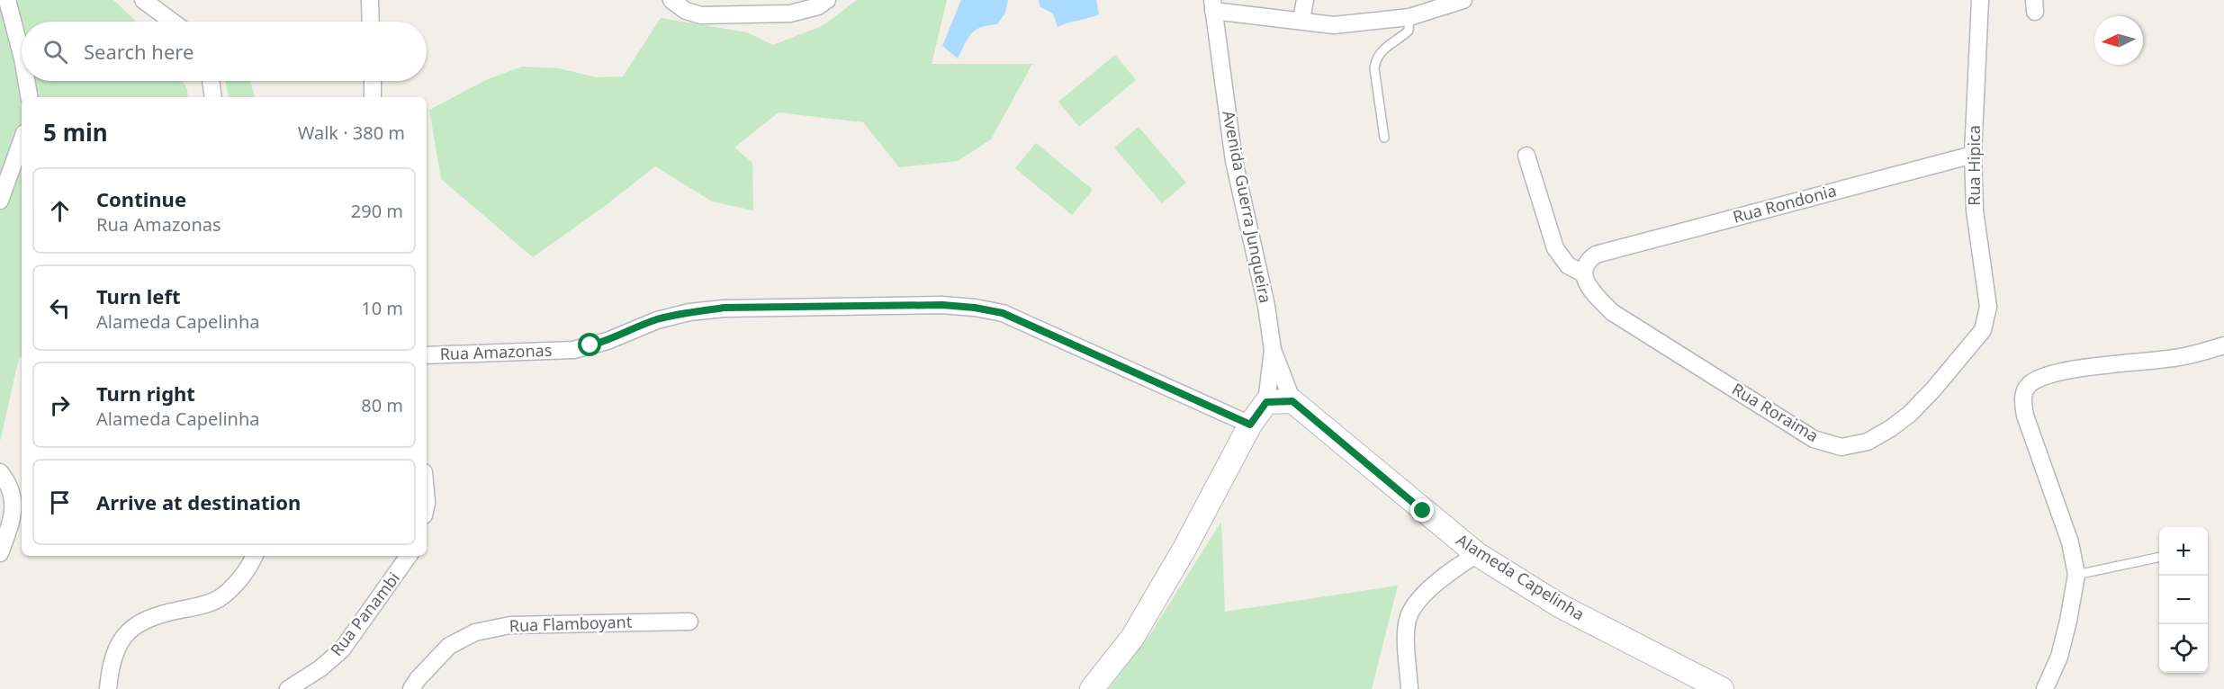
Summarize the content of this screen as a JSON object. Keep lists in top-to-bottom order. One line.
{"streets":{"street":["Rua Hipica","Rua Rondonia","Avenida Guerra Junqueira","Rua Amazonas","Rua Roraima","Alameda Capelinha","Rua Panambi","Rua Flamboyant"]},"crossings":[["Rua Hipica","Rua Rondonia"],["Rua Hipica","Rua Roraima"],["Rua Rondonia","Rua Roraima"],["Avenida Guerra Junqueira","Alameda Capelinha"]],"north":"left","page":{"search":"Search here","heading":["5 min","Walk · 380 m"],"list":[["Continue","Rua Amazonas","290 m"],["Turn left","Alameda Capelinha","10 m"],["Turn right","Alameda Capelinha","80 m"],"Arrive at destination"],"map_buttons":["+","−"]}}
